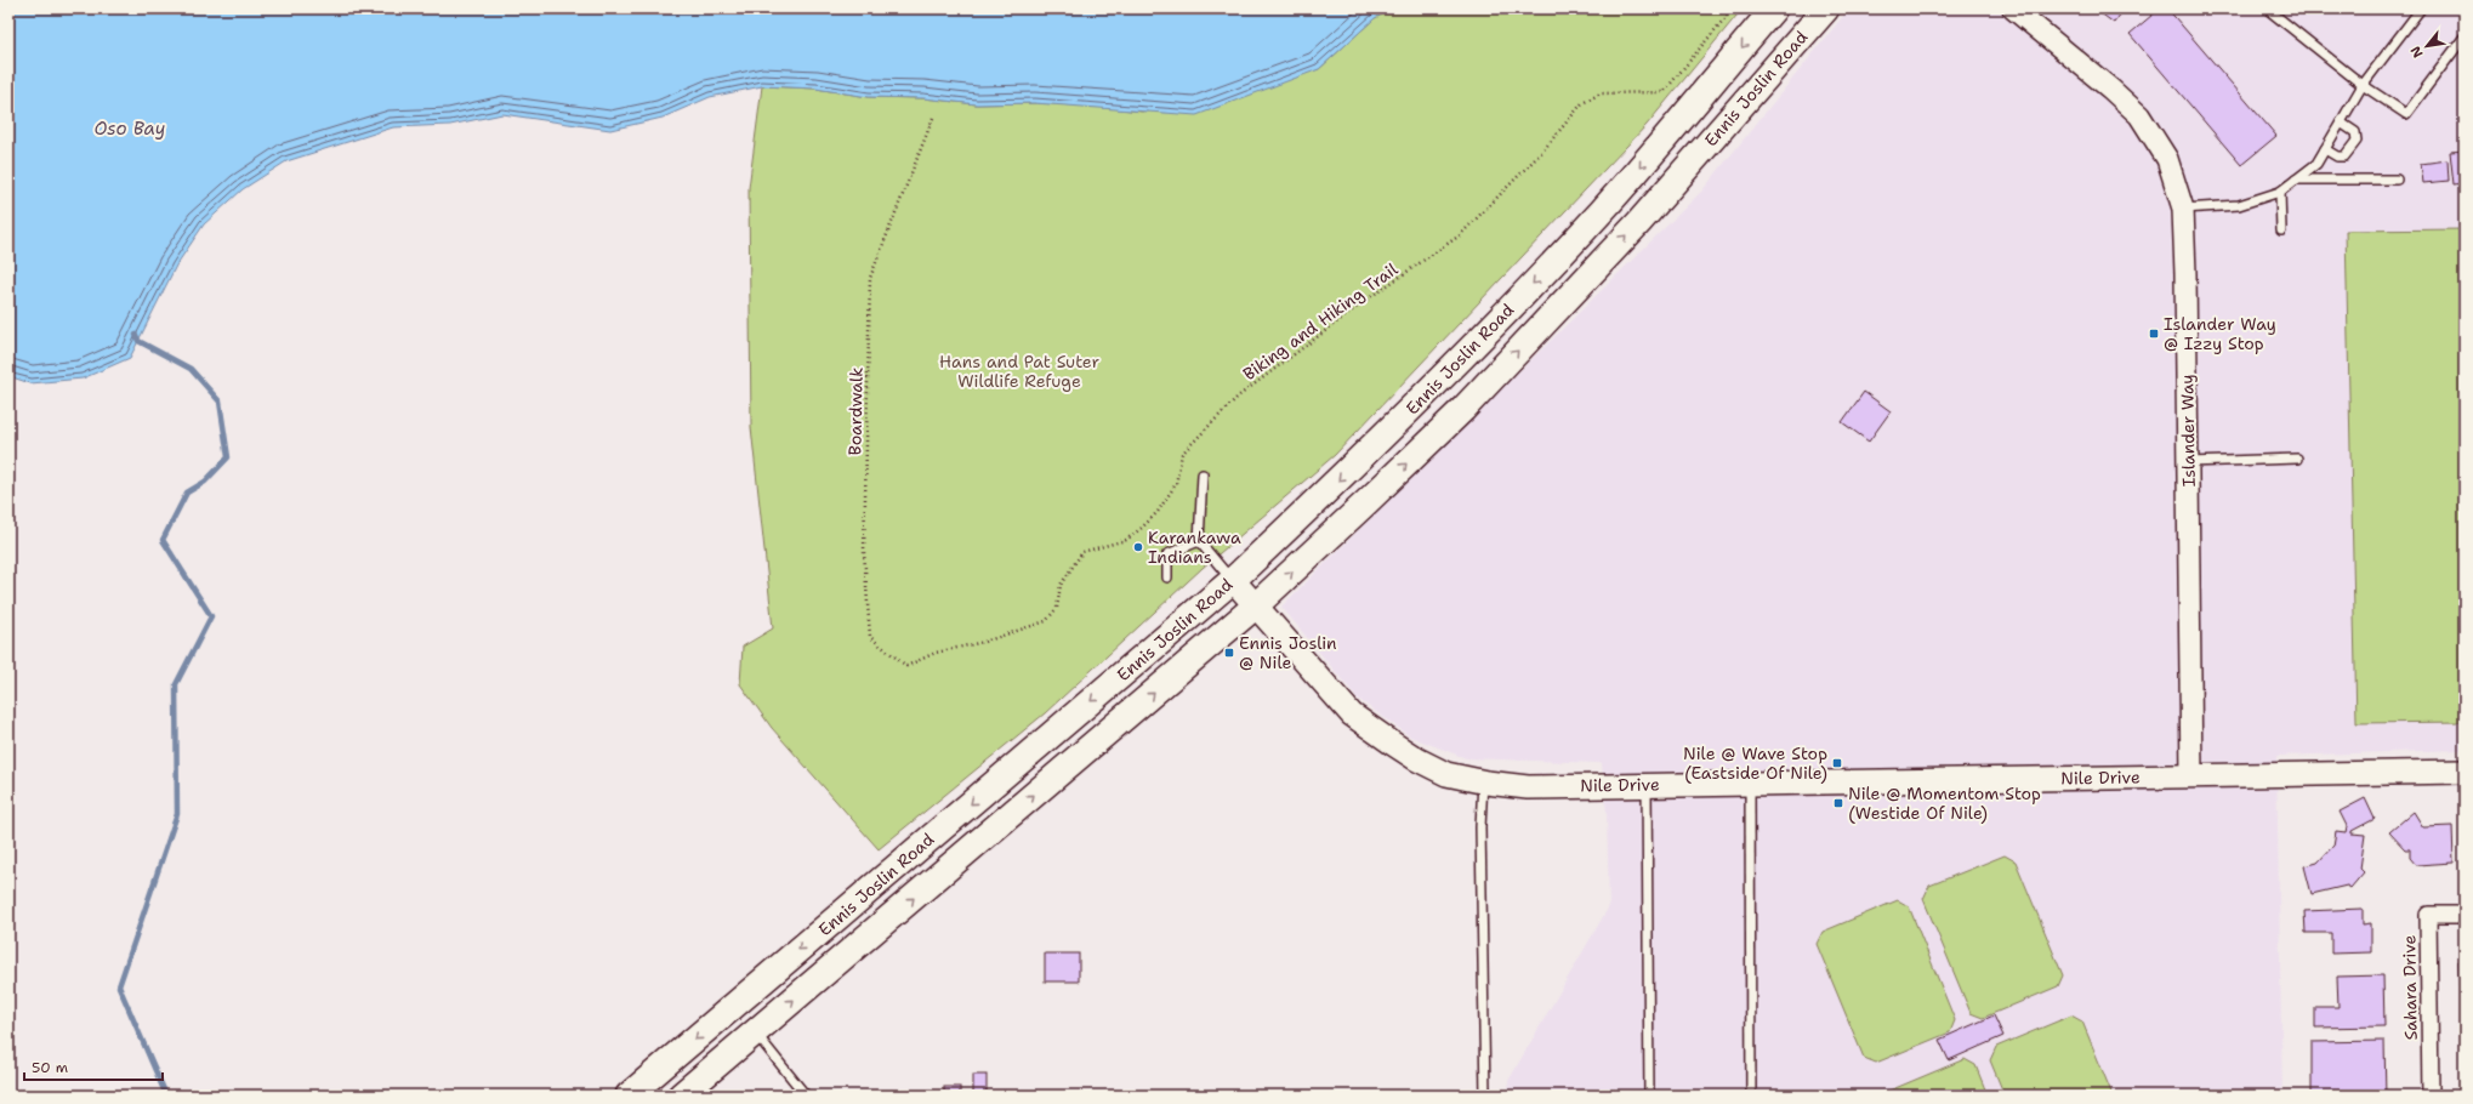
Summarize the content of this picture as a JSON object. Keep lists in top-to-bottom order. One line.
{"streets":{"main road":["Ennis Joslin Road","Nile Drive"],"street":["Islander Way","Sahara Drive"],"path":["Biking and Hiking Trail","Boardwalk"]},"crossings":[["Ennis Joslin Road","Nile Drive"],["Biking and Hiking Trail","Boardwalk"],["Islander Way","Nile Drive"]],"water":["Oso Bay"],"parks":["Hans and Pat Suter Wildlife Refuge"],"places":{"transit":["Islander Way @ Izzy Stop","Ennis Joslin @ Nile","Nile @ Wave Stop (Eastside Of Nile)","Nile @ Momentom Stop (Westide Of Nile)"],"other":["Karankawa Indians"]},"scale_bar":"50 m","north":"bottom left"}
